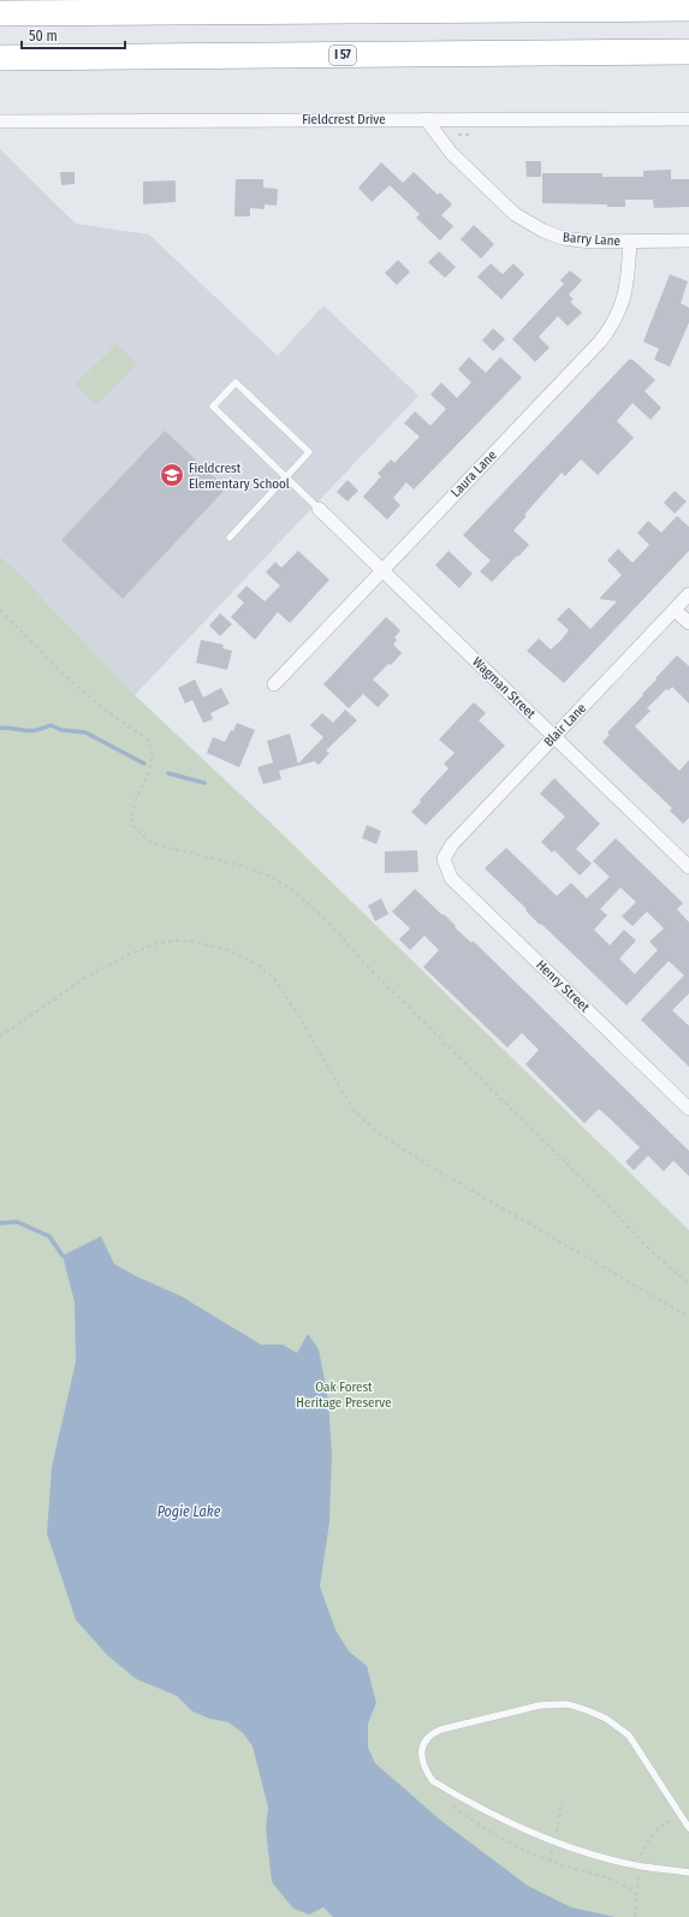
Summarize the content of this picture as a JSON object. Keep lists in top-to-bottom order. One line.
{"streets":{"highway":["I 57"],"street":["Fieldcrest Drive","Barry Lane","Laura Lane","Wagman Street","Blair Lane","Henry Street"]},"crossings":[["Fieldcrest Drive","Barry Lane"],["Barry Lane","Laura Lane"],["Laura Lane","Wagman Street"],["Wagman Street","Blair Lane"],["Blair Lane","Henry Street"]],"water":["Pogie Lake"],"parks":["Oak Forest Heritage Preserve"],"places":{"school or university":["Fieldcrest Elementary School"]},"scale_bar":"50 m"}
